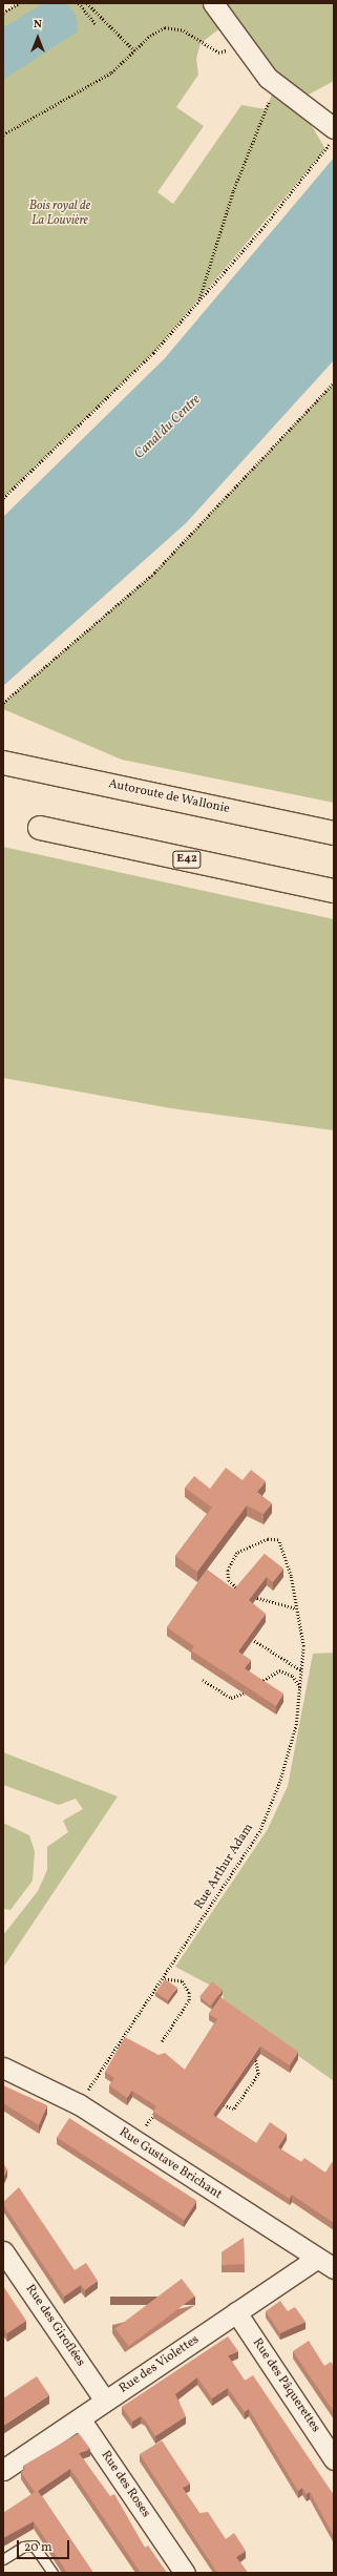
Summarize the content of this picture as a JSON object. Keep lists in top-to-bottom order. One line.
{"streets":{"highway":["Autoroute de Wallonie","E42"],"street":["Rue Gustave Brichant","Rue des Giroflées","Rue des Violettes","Rue des Pâquerettes","Rue des Roses"],"path":["Rue Arthur Adam"]},"crossings":[["Rue Arthur Adam","Rue Gustave Brichant"],["Rue Gustave Brichant","Rue des Violettes"],["Rue des Giroflées","Rue des Violettes"],["Rue des Violettes","Rue des Pâquerettes"],["Rue des Violettes","Rue des Roses"]],"water":["Canal du Centre"],"parks":["Bois royal de La Louvière"],"scale_bar":"20 m","north":"top"}
